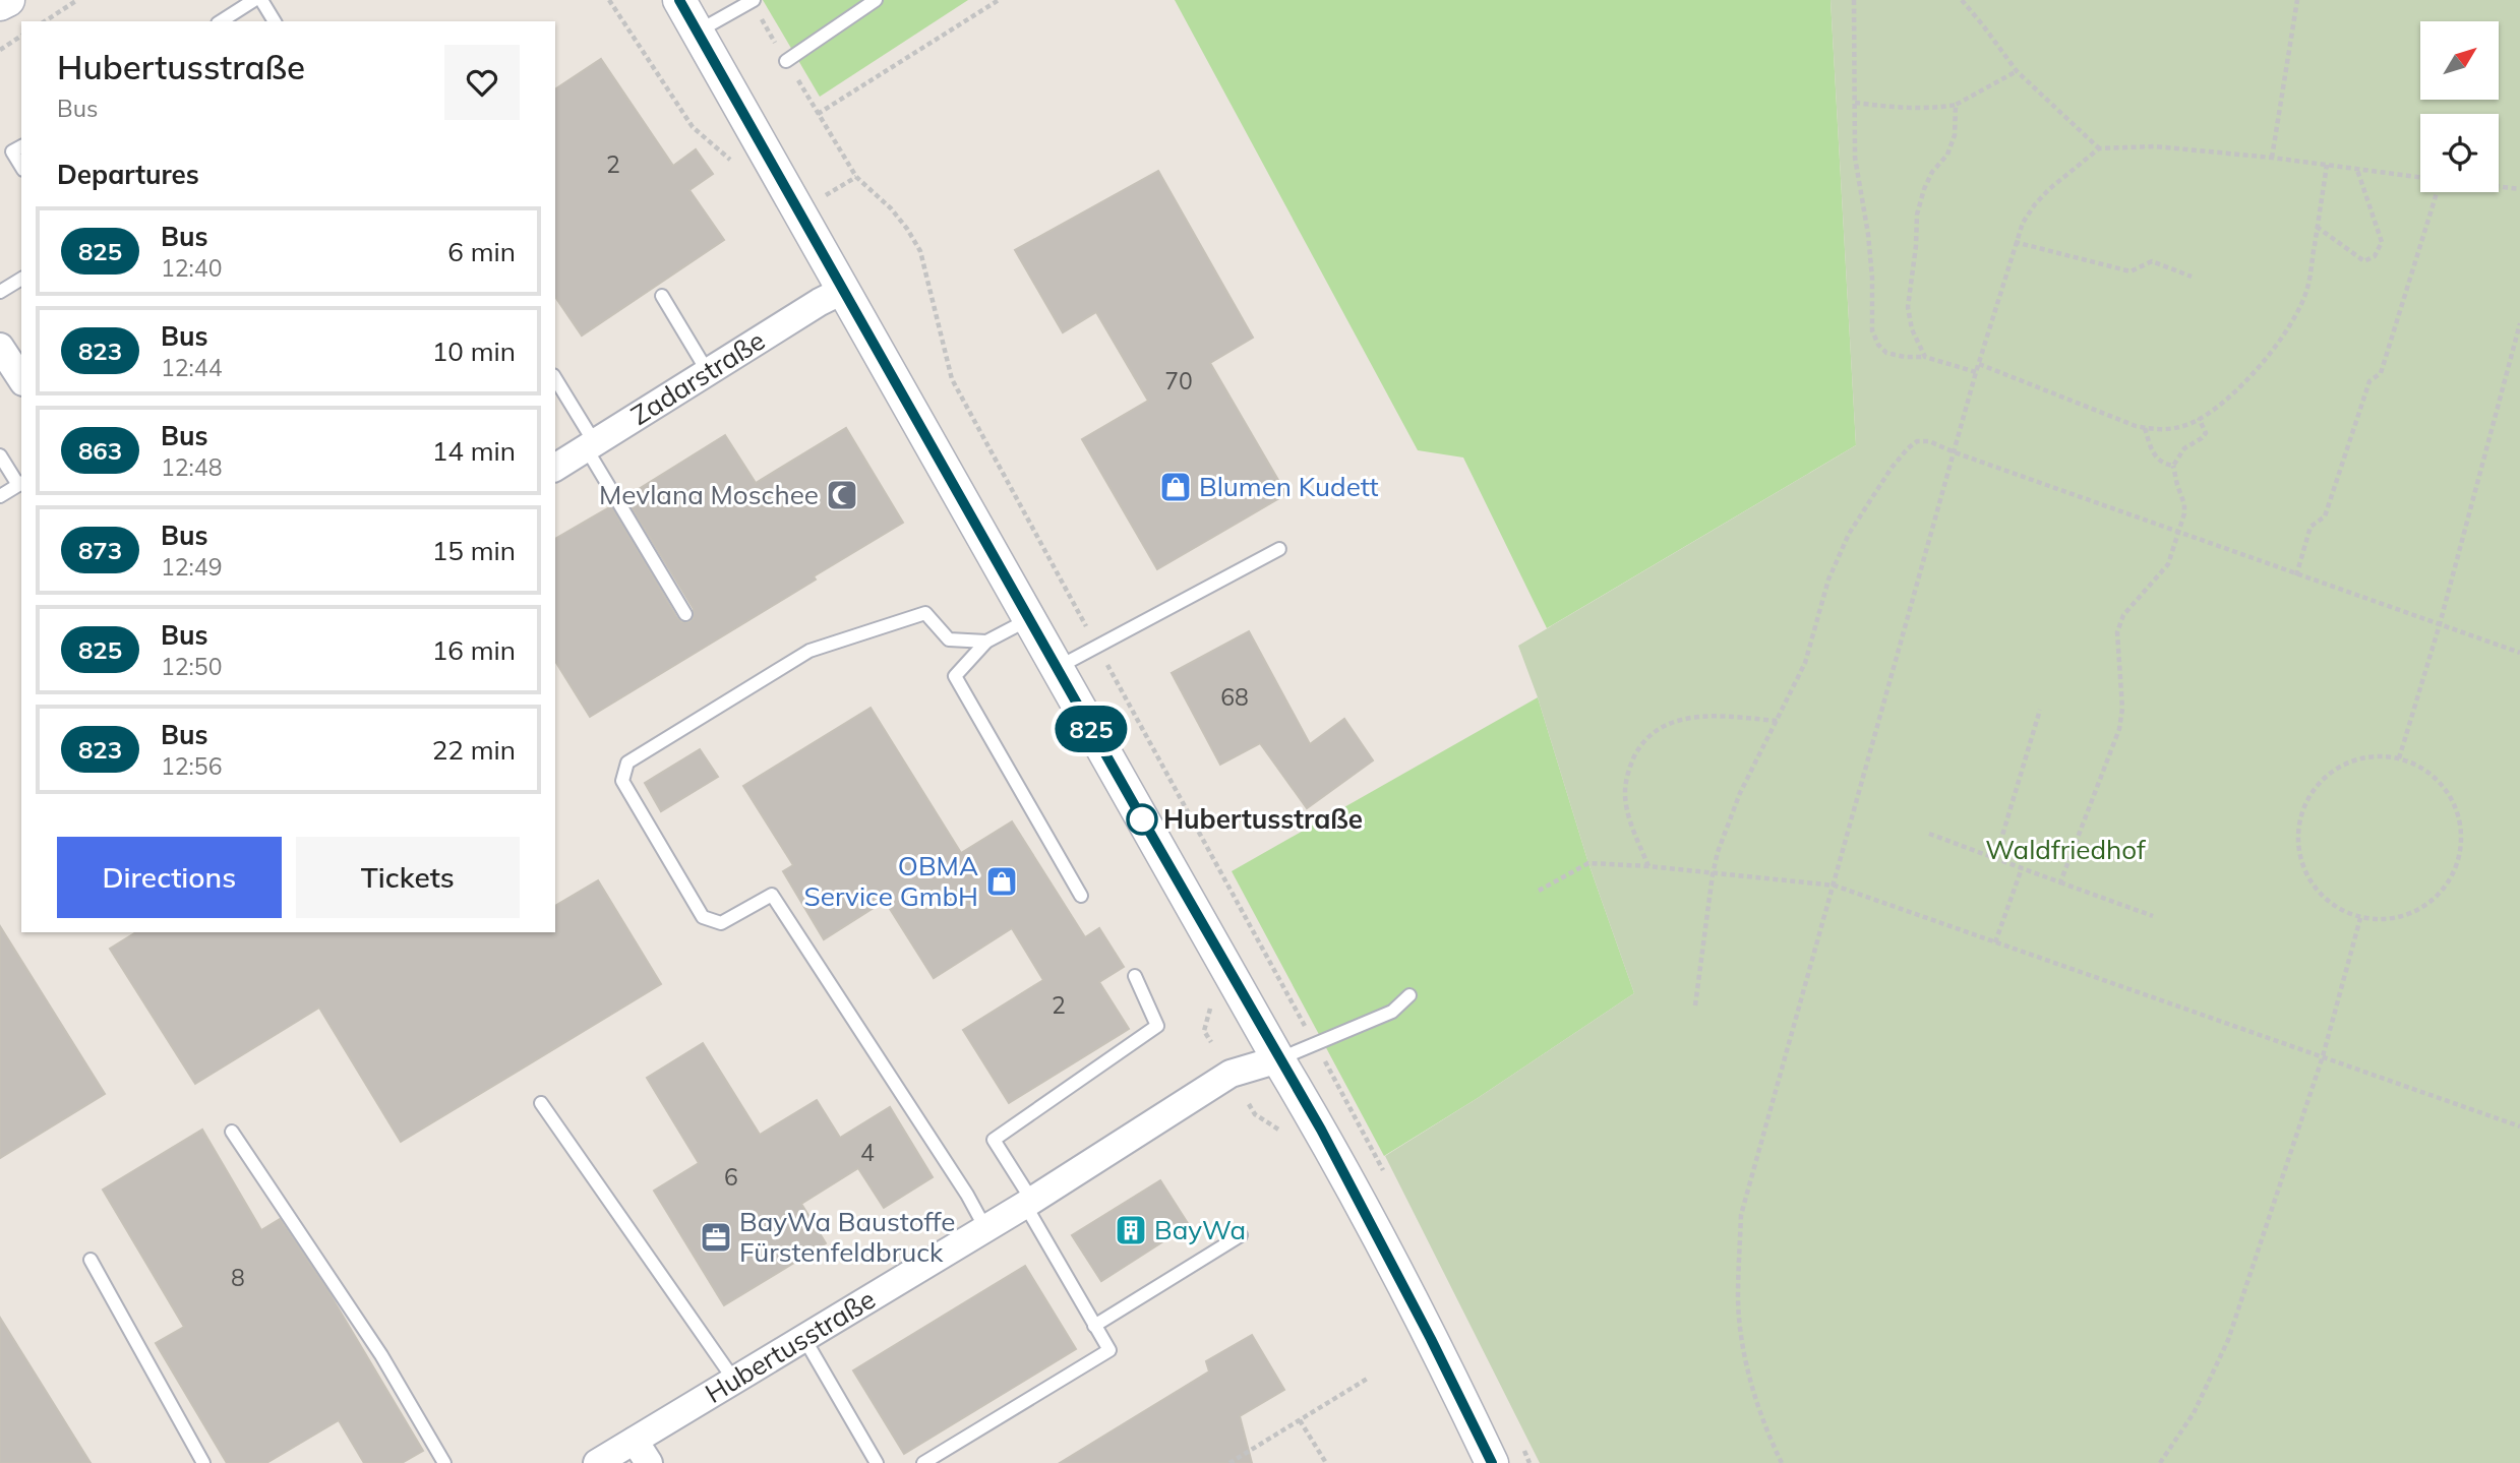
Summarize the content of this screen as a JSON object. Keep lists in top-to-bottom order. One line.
{"streets":{"street":["Zadarstraße","Hubertusstraße"]},"parks":["Waldfriedhof"],"places":{"shop":["Blumen Kudett","OBMA Service GmbH"],"mosque":["Mevlana Moschee"],"other":["Hubertusstraße"],"building":["BayWa"],"office":["BayWa Baustoffe Fürstenfeldbruck"]},"lines":["bus line 825"],"house_numbers":["2","70","68","2","4","6","8"],"north":"top right","page":{"on_map":"825","heading":[["Hubertusstraße","Bus"],"Departures"],"list":[{"mark":"825","name":"Bus","note":"12:40","value":"6 min"},{"mark":"823","name":"Bus","note":"12:44","value":"10 min"},{"mark":"863","name":"Bus","note":"12:48","value":"14 min"},{"mark":"873","name":"Bus","note":"12:49","value":"15 min"},{"mark":"825","name":"Bus","note":"12:50","value":"16 min"},{"mark":"823","name":"Bus","note":"12:56","value":"22 min"}],"buttons":["Directions","Tickets"]}}
